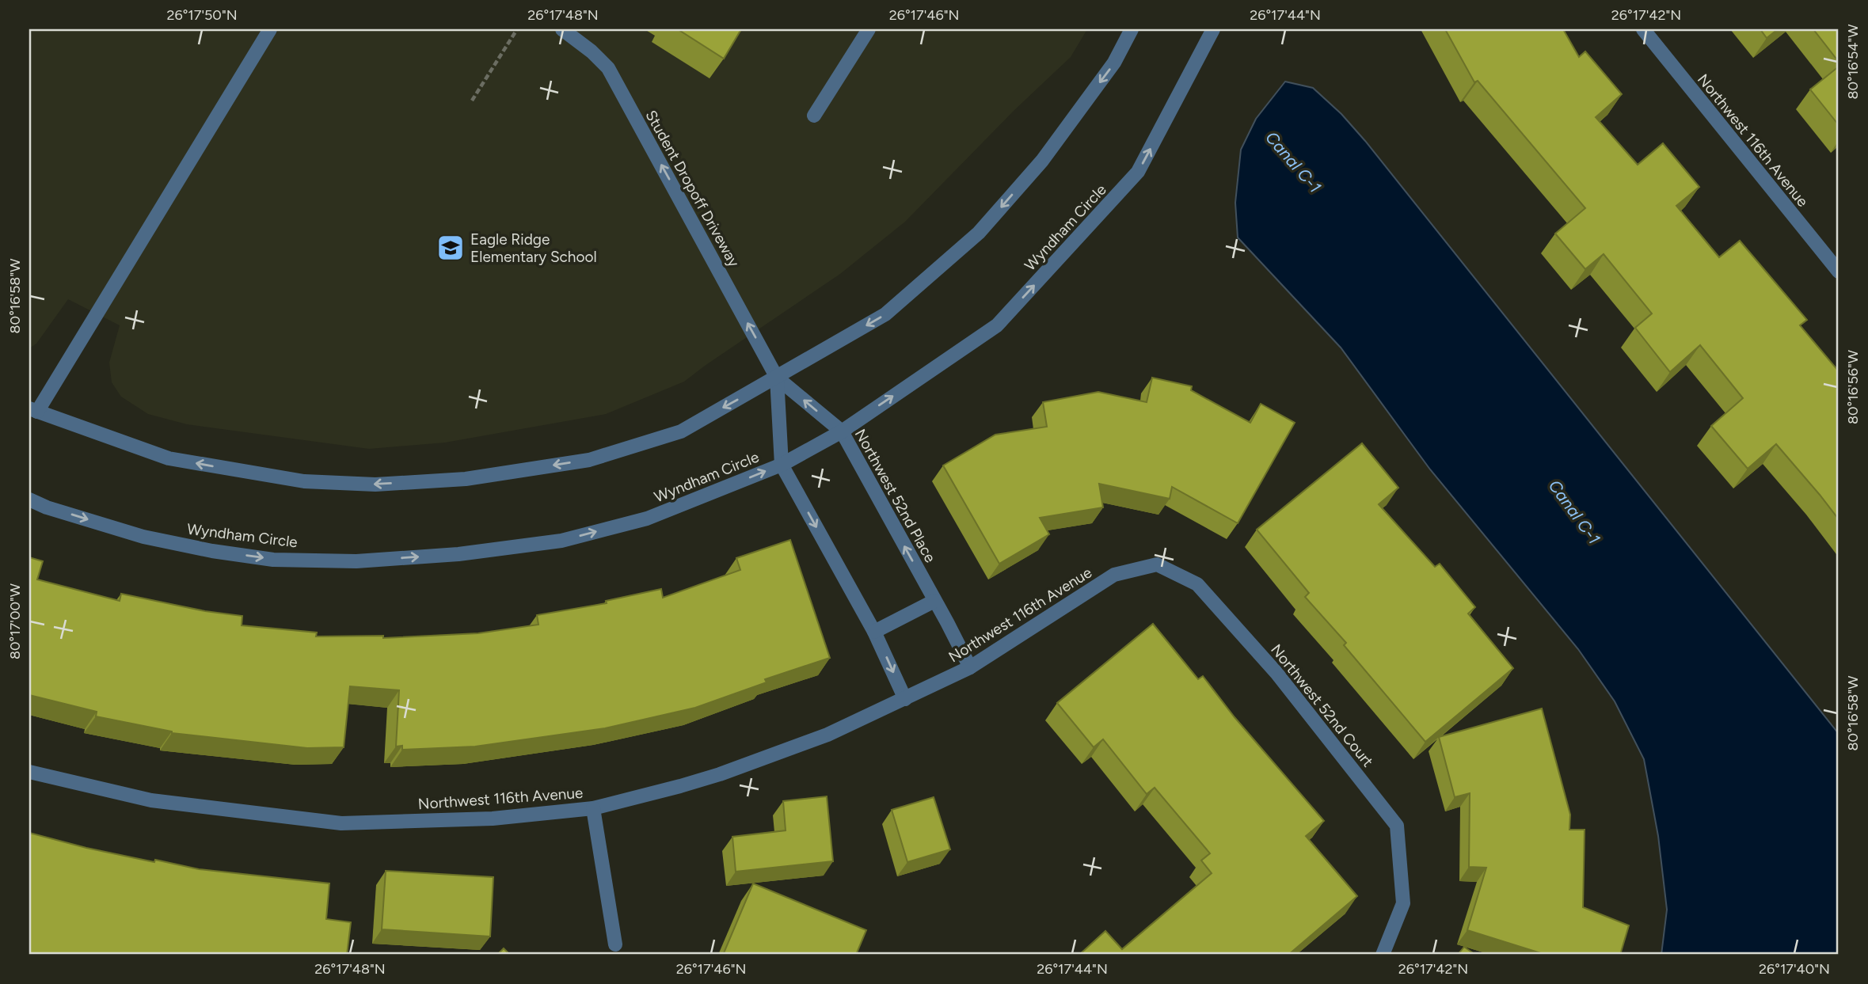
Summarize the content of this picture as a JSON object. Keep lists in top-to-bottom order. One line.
{"streets":{"street":["Northwest 116th Avenue","Student Dropoff Driveway","Wyndham Circle","Northwest 52nd Place","Northwest 52nd Court"]},"crossings":[["Northwest 116th Avenue","Northwest 52nd Place"],["Northwest 116th Avenue","Northwest 52nd Court"],["Student Dropoff Driveway","Northwest 52nd Place"],["Wyndham Circle","Northwest 52nd Place"]],"one_way":["Student Dropoff Driveway"],"water":["Canal C-1"],"places":{"school or university":["Eagle Ridge Elementary School"]},"coordinates":["26°17'50\"N","26°17'48\"N","26°17'46\"N","26°17'44\"N","26°17'42\"N","80°16'54\"W","80°16'58\"W","80°16'56\"W","80°17'00\"W","26°17'40\"N"]}
